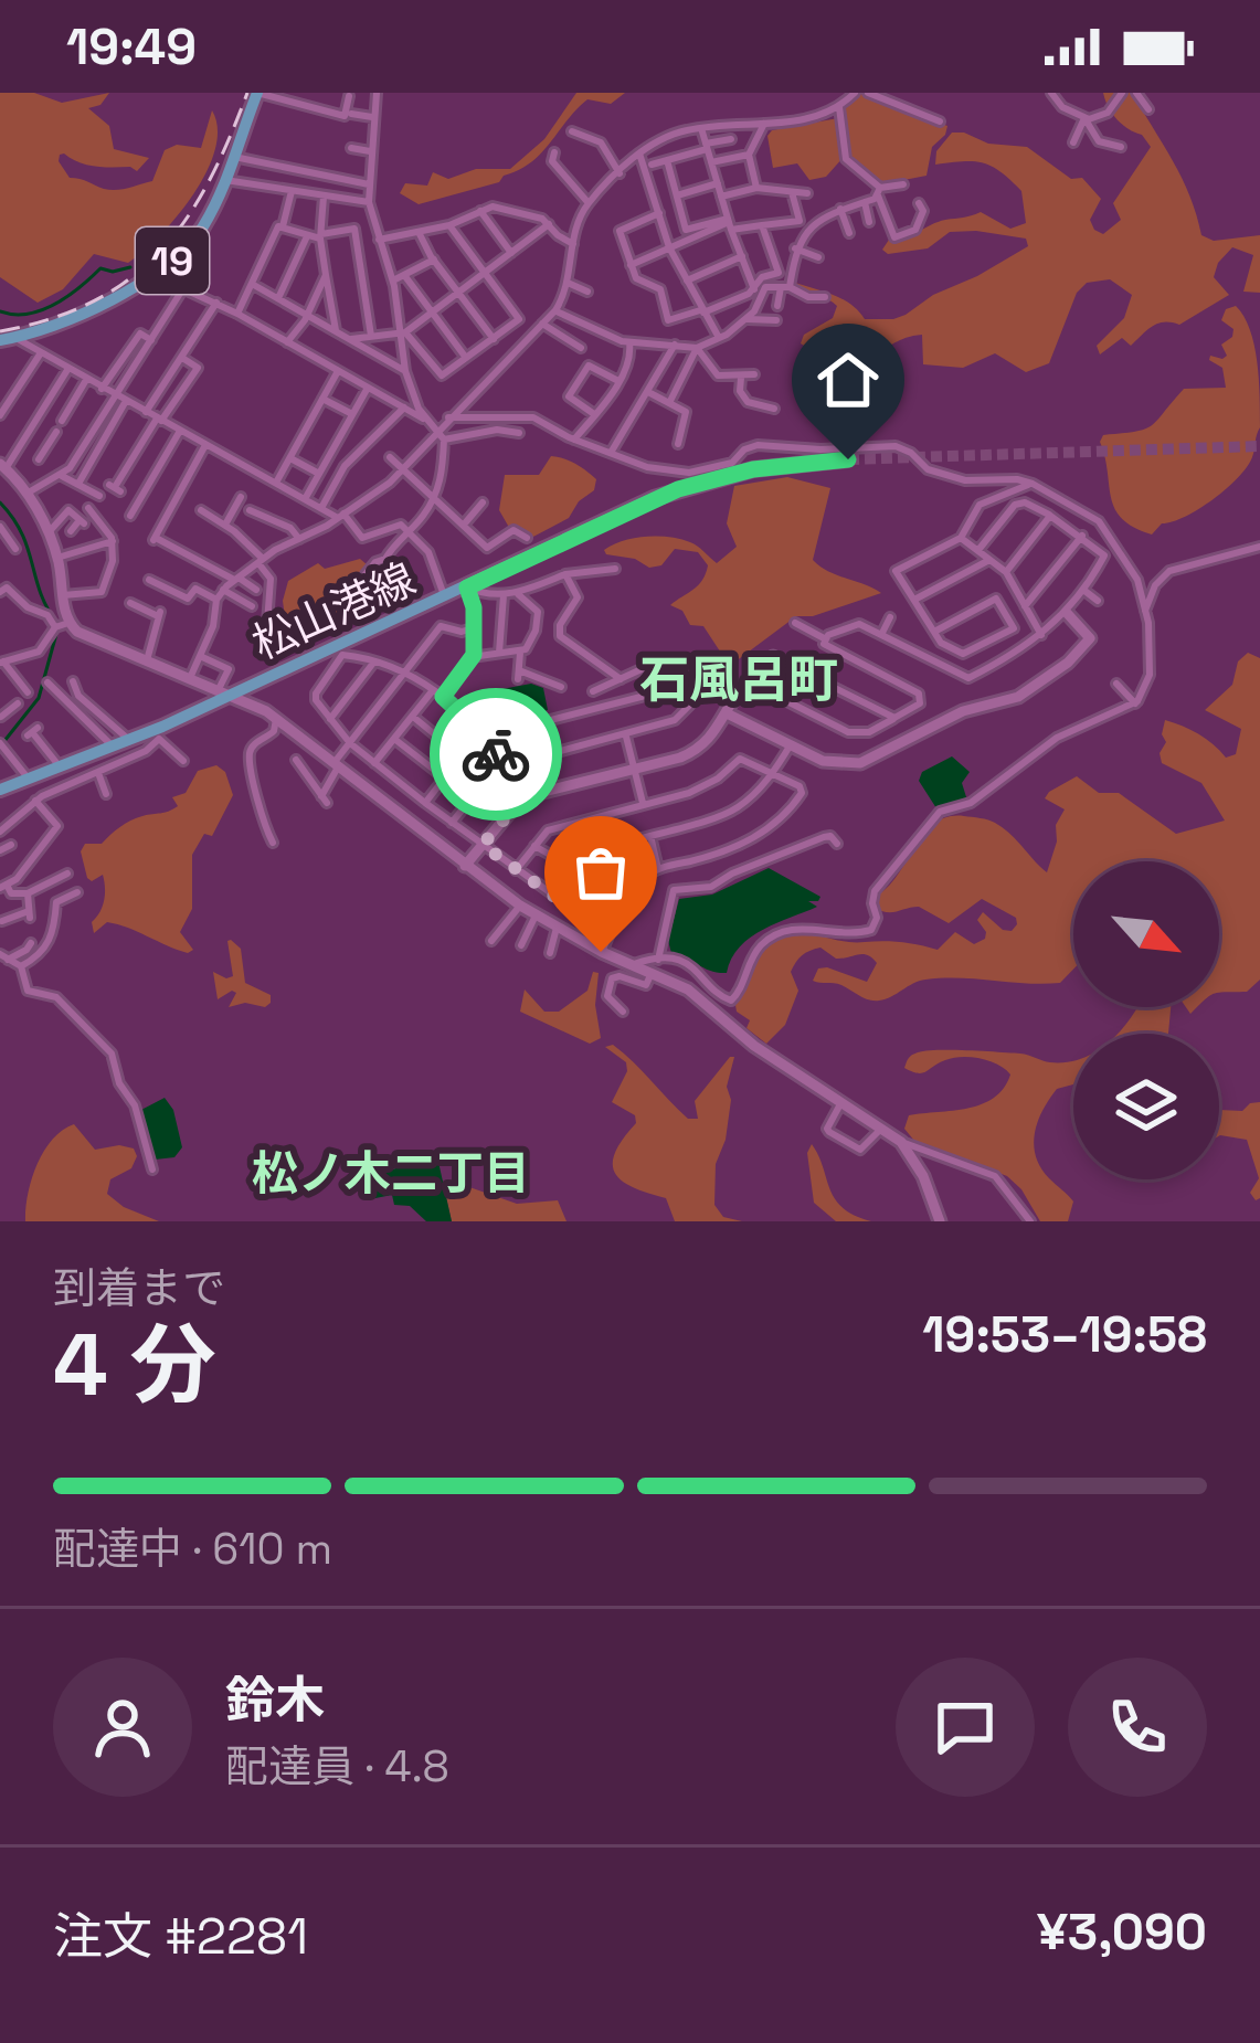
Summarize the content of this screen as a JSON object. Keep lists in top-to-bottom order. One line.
{"streets":{"main road":["19","松山港線"]},"districts":["石風呂町","松ノ木二丁目"],"north":"bottom right","page":{"status":"19:49","heading":["4 分","到着まで","19:53–19:58"],"panel":["鈴木","配達員 · 4.8","注文 #2281","¥3,090"],"bar":"配達中 · 610 m"}}
